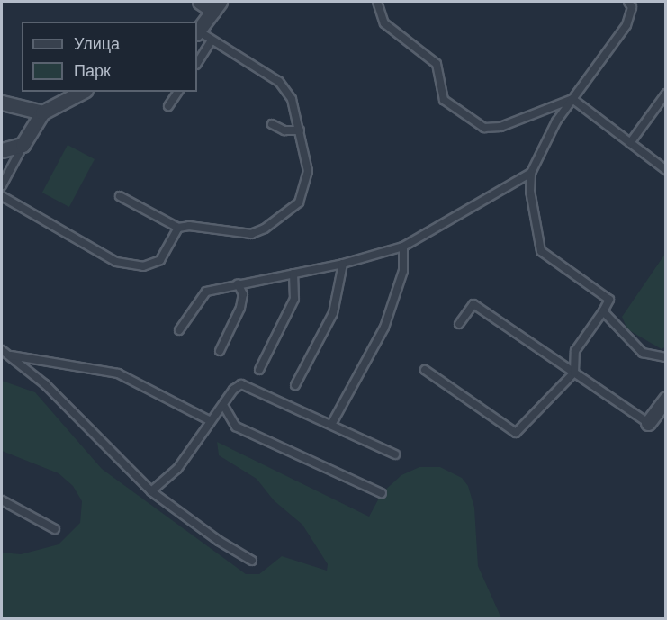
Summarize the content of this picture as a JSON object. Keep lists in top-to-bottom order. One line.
{"legend":["Улица","Парк"]}
